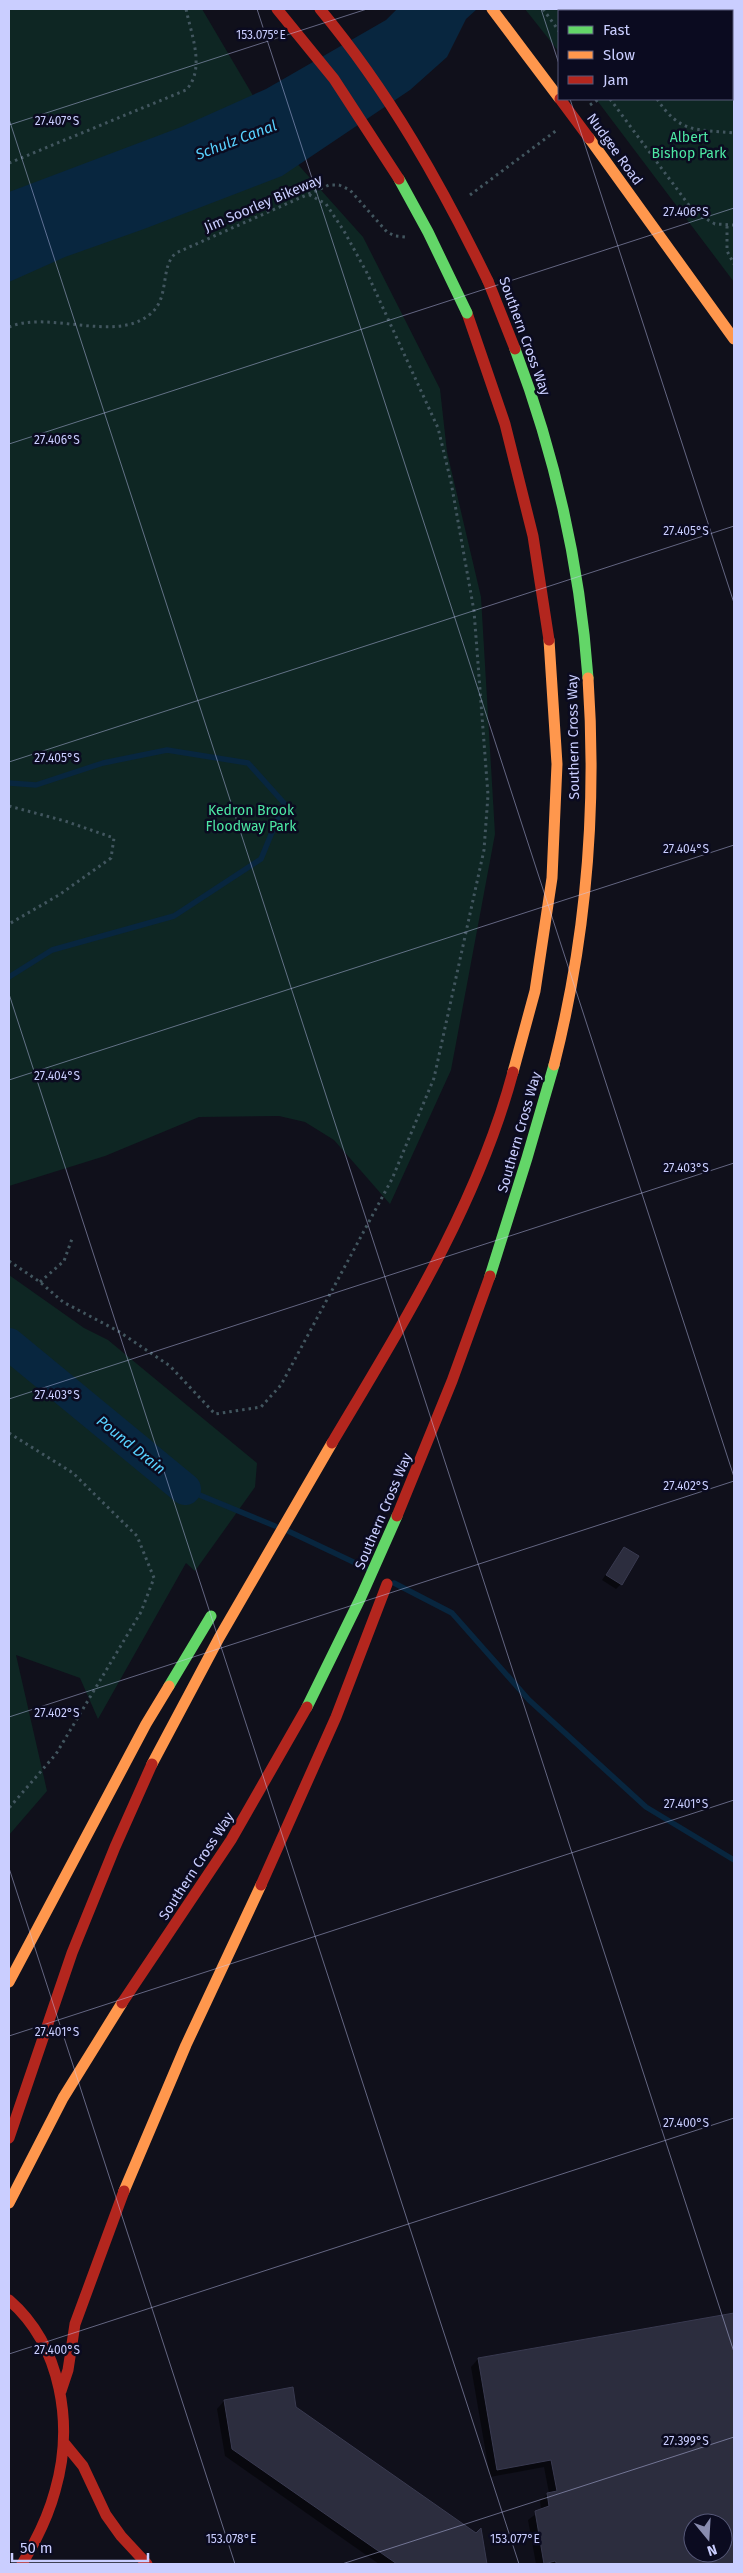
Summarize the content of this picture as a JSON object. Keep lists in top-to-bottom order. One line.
{"streets":{"main road":["Nudgee Road","Southern Cross Way"],"path":["Jim Soorley Bikeway"]},"water":["Schulz Canal","Pound Drain"],"parks":["Albert Bishop Park","Kedron Brook Floodway Park"],"legend":["Fast","Slow","Jam"],"scale_bar":"50 m","north":"bottom","coordinates":["153.075°E","27.407°S","27.406°S","27.405°S","27.404°S","27.403°S","27.402°S","27.401°S","27.400°S","27.399°S","153.078°E","153.077°E"]}
